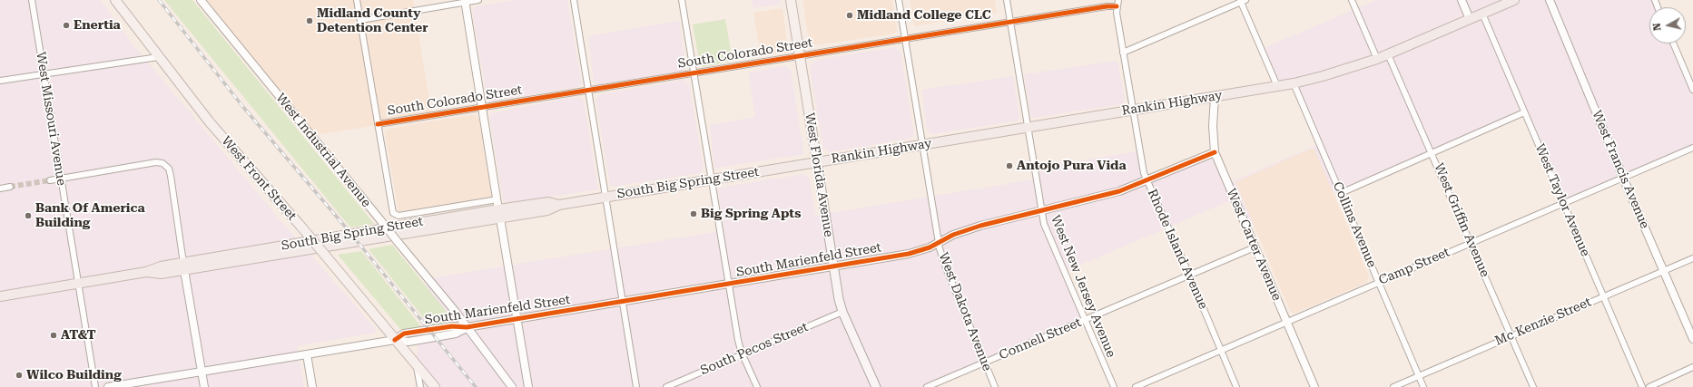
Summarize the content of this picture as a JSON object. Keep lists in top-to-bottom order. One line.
{"streets":{"highway":["Rankin Highway","South Big Spring Street"],"main road":["West Florida Avenue","West Front Street"],"street":["South Colorado Street","West Missouri Avenue","West Industrial Avenue","West Francis Avenue","West Taylor Avenue","West Griffin Avenue","Collins Avenue","West Carter Avenue","Rhode Island Avenue","South Marienfeld Street","Camp Street","West New Jersey Avenue","West Dakota Avenue","Mc Kenzie Street","Connell Street","South Pecos Street"]},"crossings":[["South Colorado Street","West Florida Avenue"],["South Colorado Street","South Big Spring Street"],["South Colorado Street","Rhode Island Avenue"],["South Colorado Street","West New Jersey Avenue"],["South Colorado Street","West Dakota Avenue"],["Rankin Highway","West Florida Avenue"],["Rankin Highway","South Big Spring Street"],["Rankin Highway","West Taylor Avenue"],["Rankin Highway","West Griffin Avenue"],["Rankin Highway","Collins Avenue"],["Rankin Highway","West Carter Avenue"],["Rankin Highway","Rhode Island Avenue"],["Rankin Highway","West New Jersey Avenue"],["Rankin Highway","West Dakota Avenue"],["West Missouri Avenue","South Big Spring Street"],["West Industrial Avenue","South Marienfeld Street"],["West Francis Avenue","Camp Street"],["West Francis Avenue","Mc Kenzie Street"],["West Florida Avenue","South Big Spring Street"],["West Florida Avenue","South Marienfeld Street"],["West Florida Avenue","South Pecos Street"],["West Front Street","South Marienfeld Street"],["West Taylor Avenue","Camp Street"],["West Taylor Avenue","Mc Kenzie Street"],["West Griffin Avenue","Camp Street"],["West Griffin Avenue","Mc Kenzie Street"],["Collins Avenue","Camp Street"],["Collins Avenue","Mc Kenzie Street"],["West Carter Avenue","South Marienfeld Street"],["West Carter Avenue","Camp Street"],["West Carter Avenue","Connell Street"],["Rhode Island Avenue","South Marienfeld Street"],["Rhode Island Avenue","Camp Street"],["Rhode Island Avenue","Connell Street"],["South Marienfeld Street","West New Jersey Avenue"],["South Marienfeld Street","West Dakota Avenue"],["West New Jersey Avenue","Connell Street"],["West Dakota Avenue","Connell Street"]],"places":["Midland College CLC","Midland County Detention Center","Enertia","Antojo Pura Vida","Big Spring Apts","Bank Of America Building","AT&T","Wilco Building"],"north":"left"}
